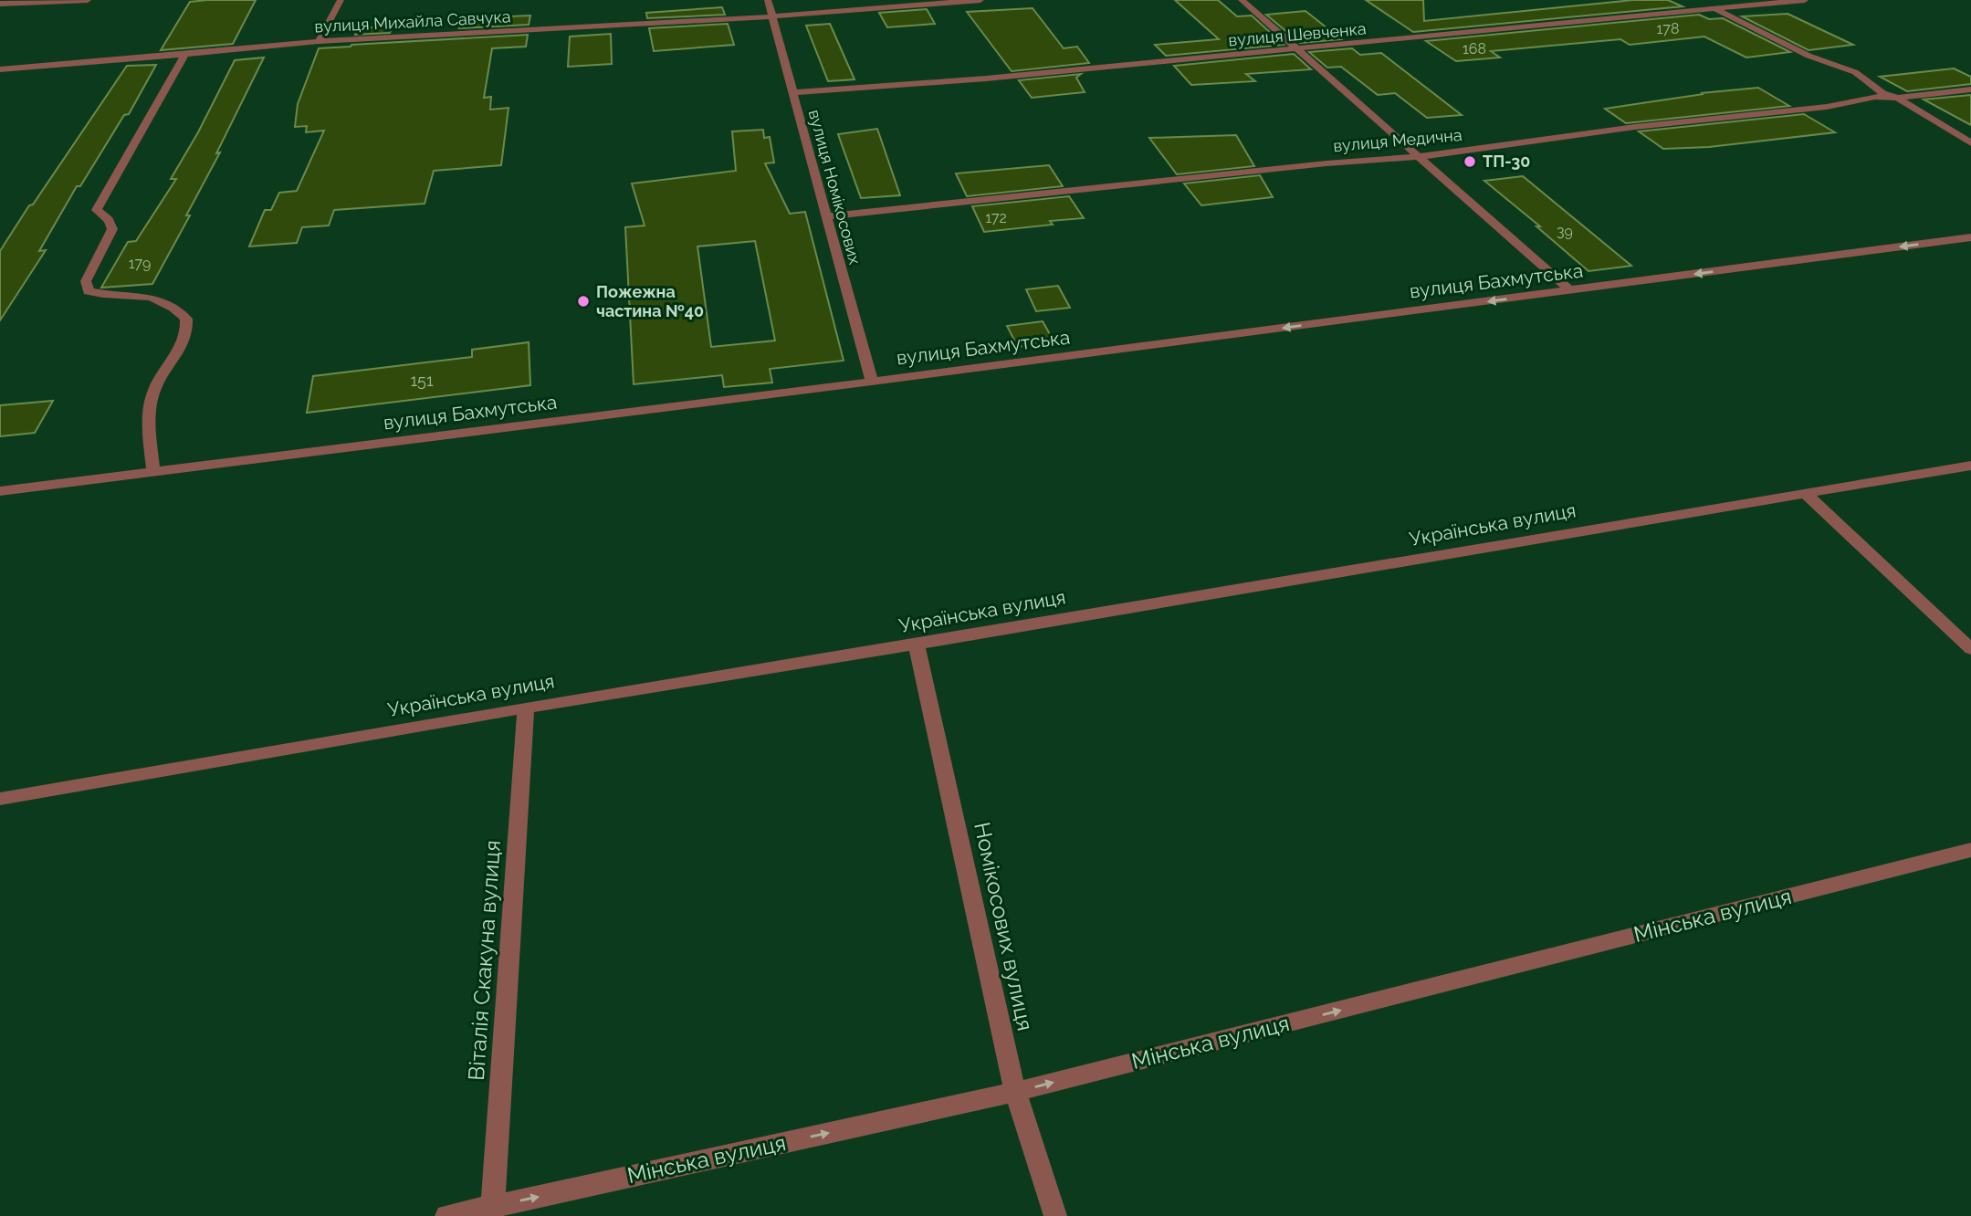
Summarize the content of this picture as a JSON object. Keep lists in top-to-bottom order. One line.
{"streets":{"street":["вулиця Михайла Савчука","вулиця Шевченка","вулиця Медична","вулиця Номікосових","вулиця Бахмутська","Українська вулиця","Мінська вулиця","Номікосових вулиця","Віталія Скакуна вулиця"]},"crossings":[["вулиця Михайла Савчука","вулиця Номікосових"],["вулиця Шевченка","вулиця Номікосових"],["вулиця Медична","вулиця Номікосових"],["вулиця Номікосових","вулиця Бахмутська"],["Українська вулиця","Номікосових вулиця"],["Українська вулиця","Віталія Скакуна вулиця"],["Мінська вулиця","Номікосових вулиця"],["Мінська вулиця","Віталія Скакуна вулиця"]],"one_way":["вулиця Бахмутська","Мінська вулиця"],"places":["ТП-30","Пожежна частина №40"],"house_numbers":["178","168","172","39","179","151"]}
